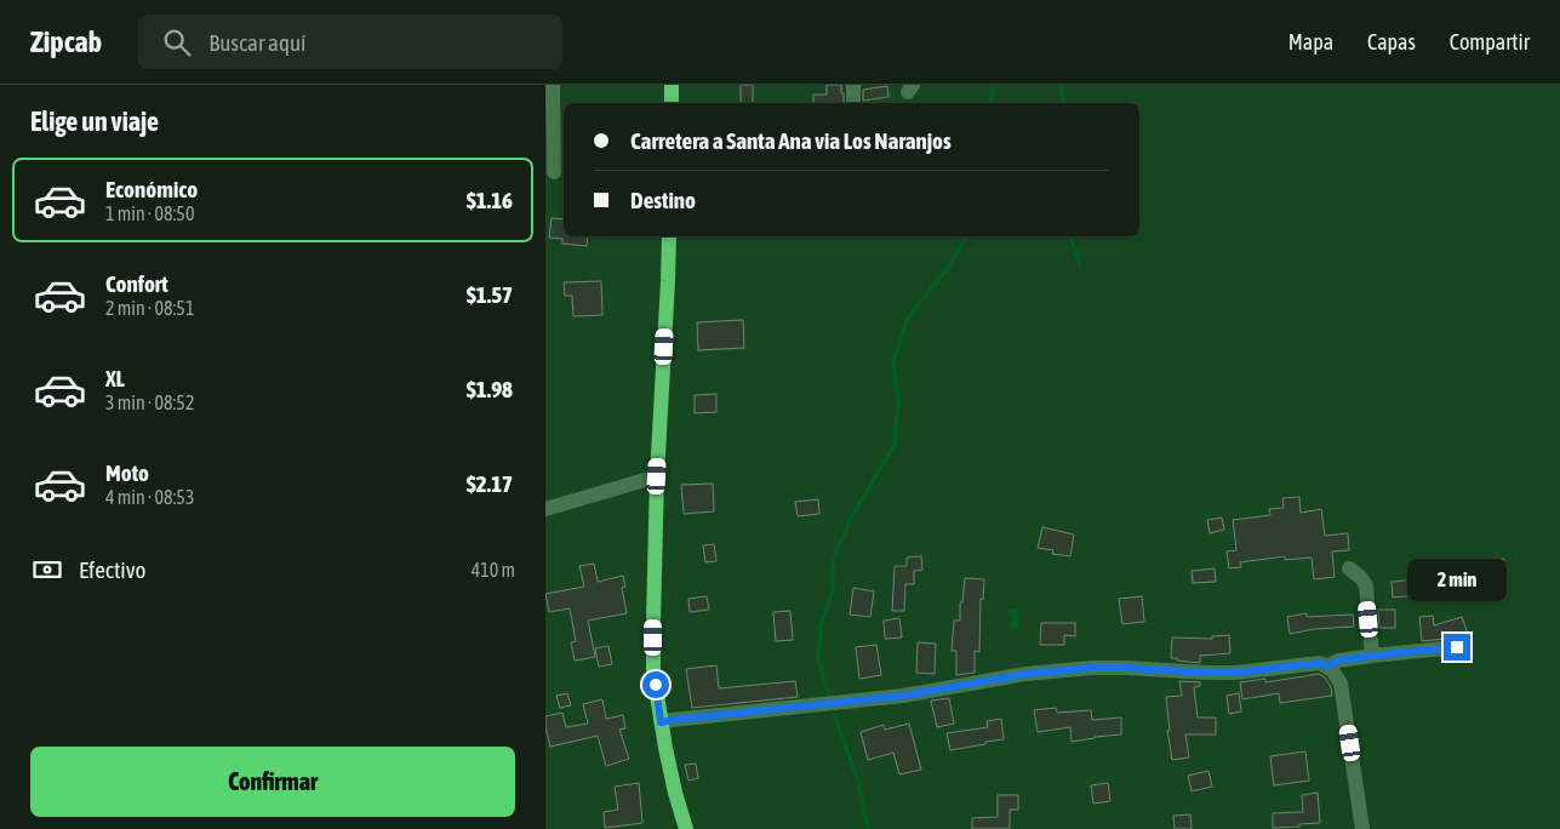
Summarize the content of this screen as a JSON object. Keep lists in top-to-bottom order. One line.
{"page":{"header":"Zipcab","search":"Buscar aquí","nav":["Mapa","Capas","Compartir"],"heading":"Elige un viaje","banner":["Carretera a Santa Ana via Los Naranjos","Destino"],"list":[{"name":"Económico","note":"1 min · 08:50","value":"$1.16"},{"name":"Confort","note":"2 min · 08:51","value":"$1.57"},{"name":"XL","note":"3 min · 08:52","value":"$1.98"},{"name":"Moto","note":"4 min · 08:53","value":"$2.17"}],"pay":["Efectivo","410 m"],"bubble":"2 min","buttons":"Confirmar"}}
